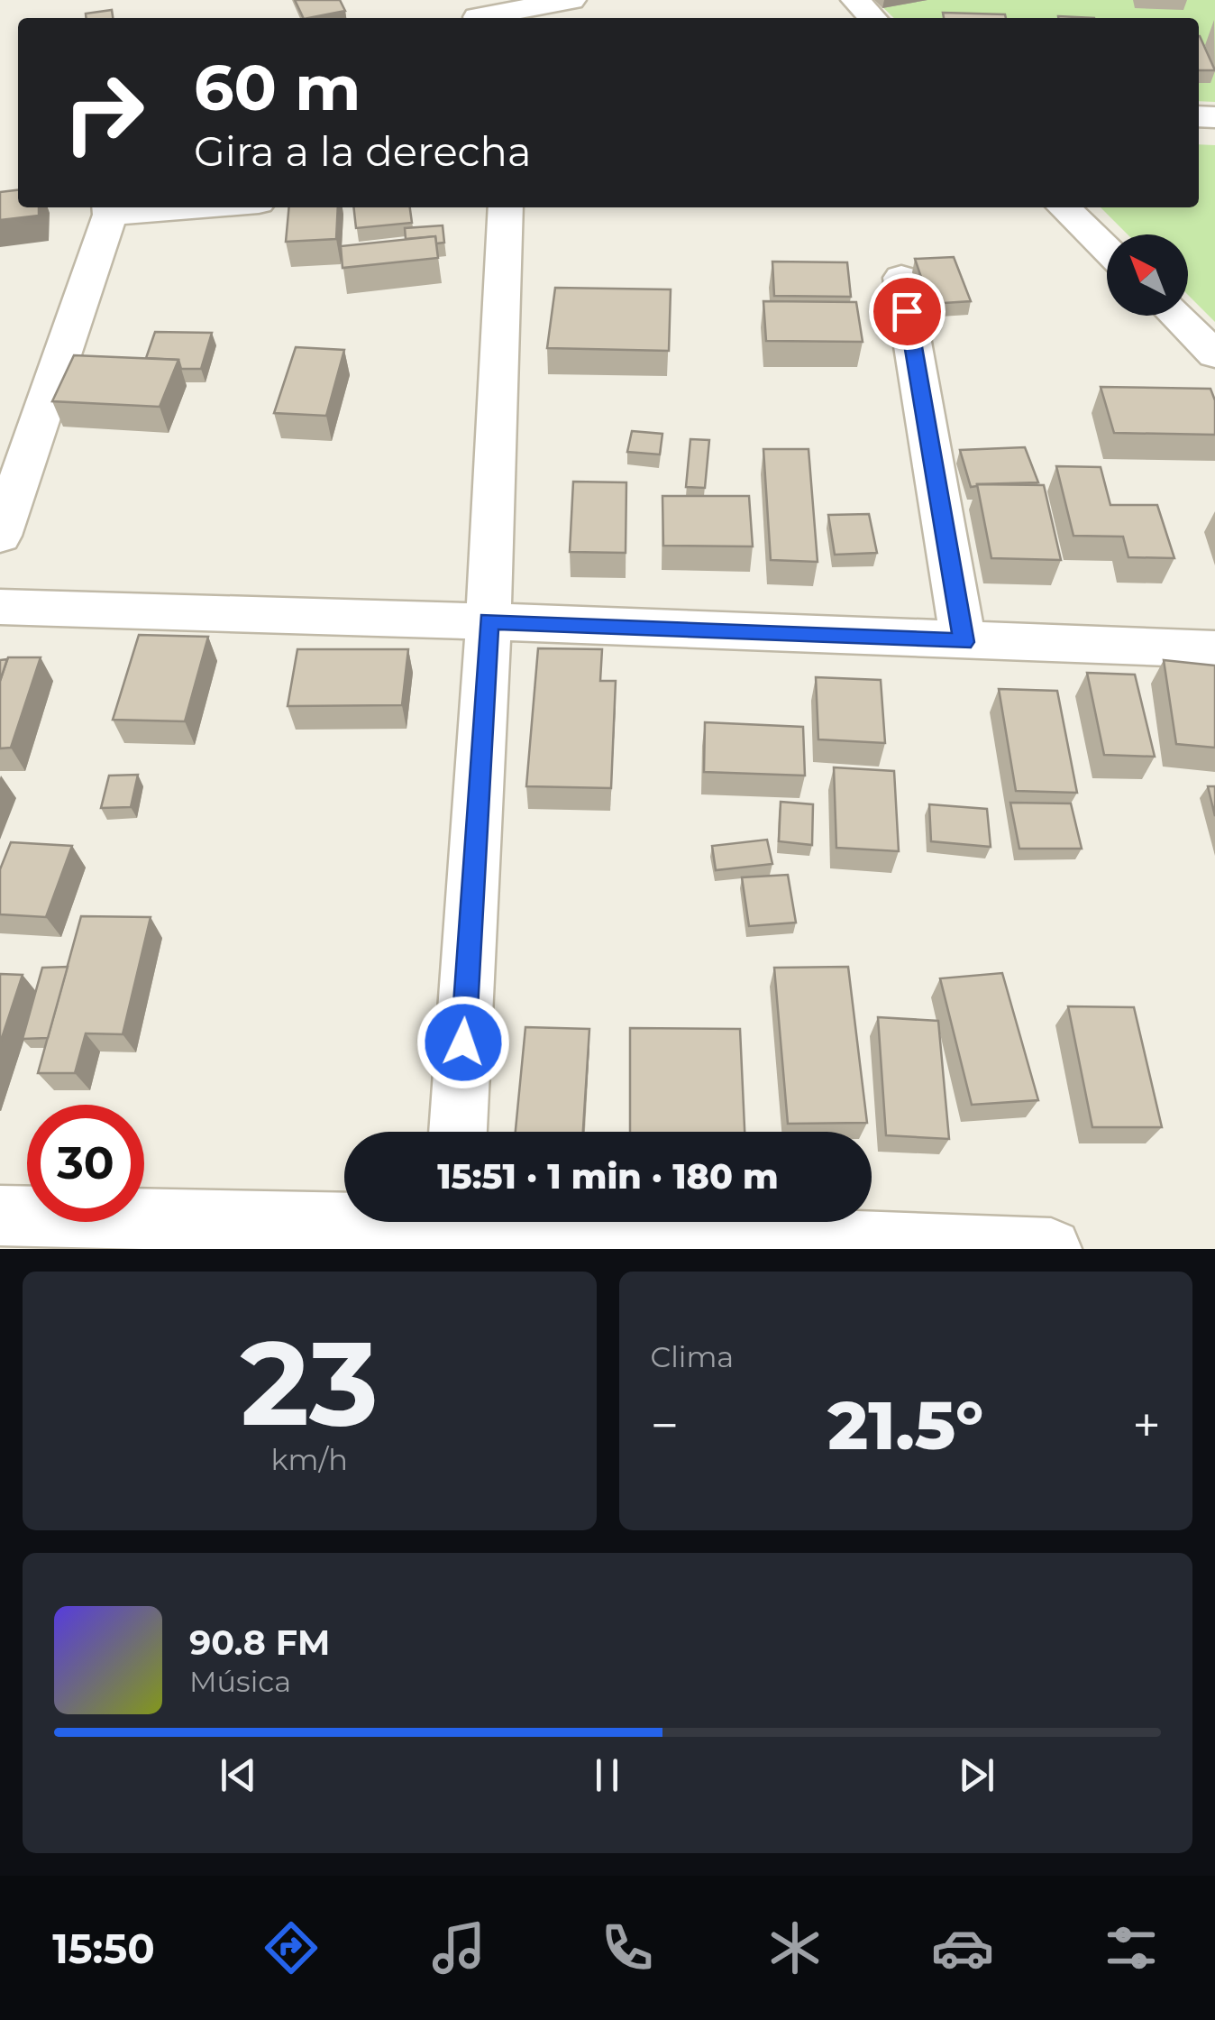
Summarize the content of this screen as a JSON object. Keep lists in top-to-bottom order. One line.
{"north":"top left","page":{"turn":["60 m","Gira a la derecha"],"limit":"30","trip":"15:51 · 1 min · 180 m","tile":[["23","km/h"],"Clima"],"heat":["−","21.5°","+"],"song":["90.8 FM","Música"],"tabs":"15:50"}}
